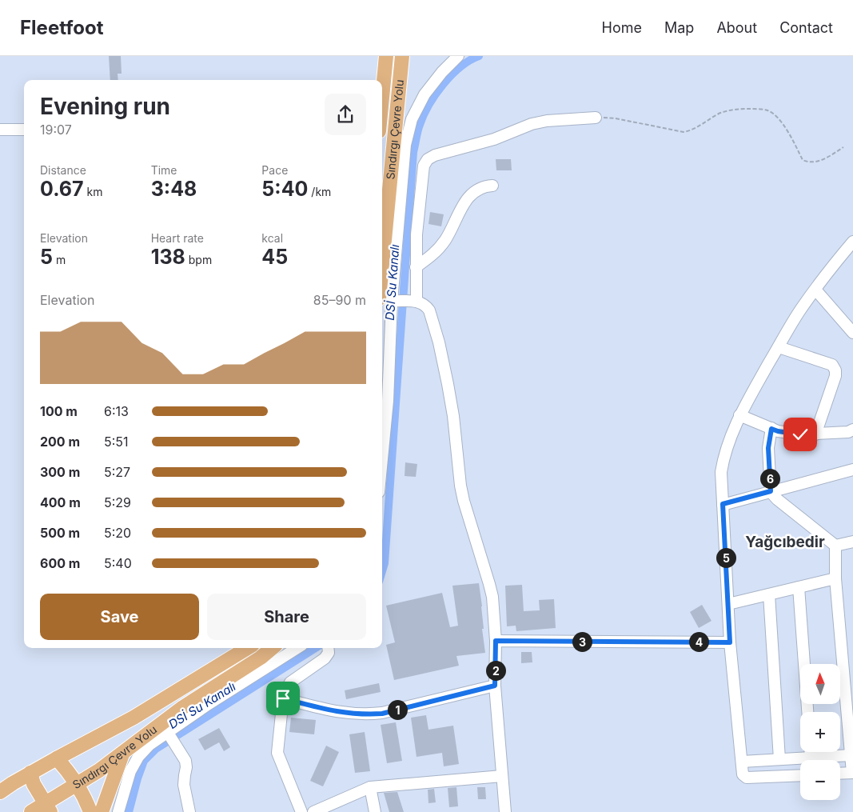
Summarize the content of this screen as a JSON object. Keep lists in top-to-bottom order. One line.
{"streets":{"main road":["Sındırgı Çevre Yolu"]},"districts":["Yağcıbedir"],"water":["DSİ Su Kanalı"],"north":"top","page":{"header":"Fleetfoot","nav":["Home","Map","About","Contact"],"heading":["Evening run","19:07"],"stats":[["Distance","0.67 km"],["Time","3:48"],["Pace","5:40 /km"],["Elevation","5 m"],["Heart rate","138 bpm"],["kcal","45"]],"chart":["Elevation","85–90 m"],"list":[{"name":"100 m","note":"6:13"},{"name":"200 m","note":"5:51"},{"name":"300 m","note":"5:27"},{"name":"400 m","note":"5:29"},{"name":"500 m","note":"5:20"},{"name":"600 m","note":"5:40"}],"pins":["6","5","3","4","2","1"],"buttons":["Save","Share"],"map_buttons":["+","−"]}}
